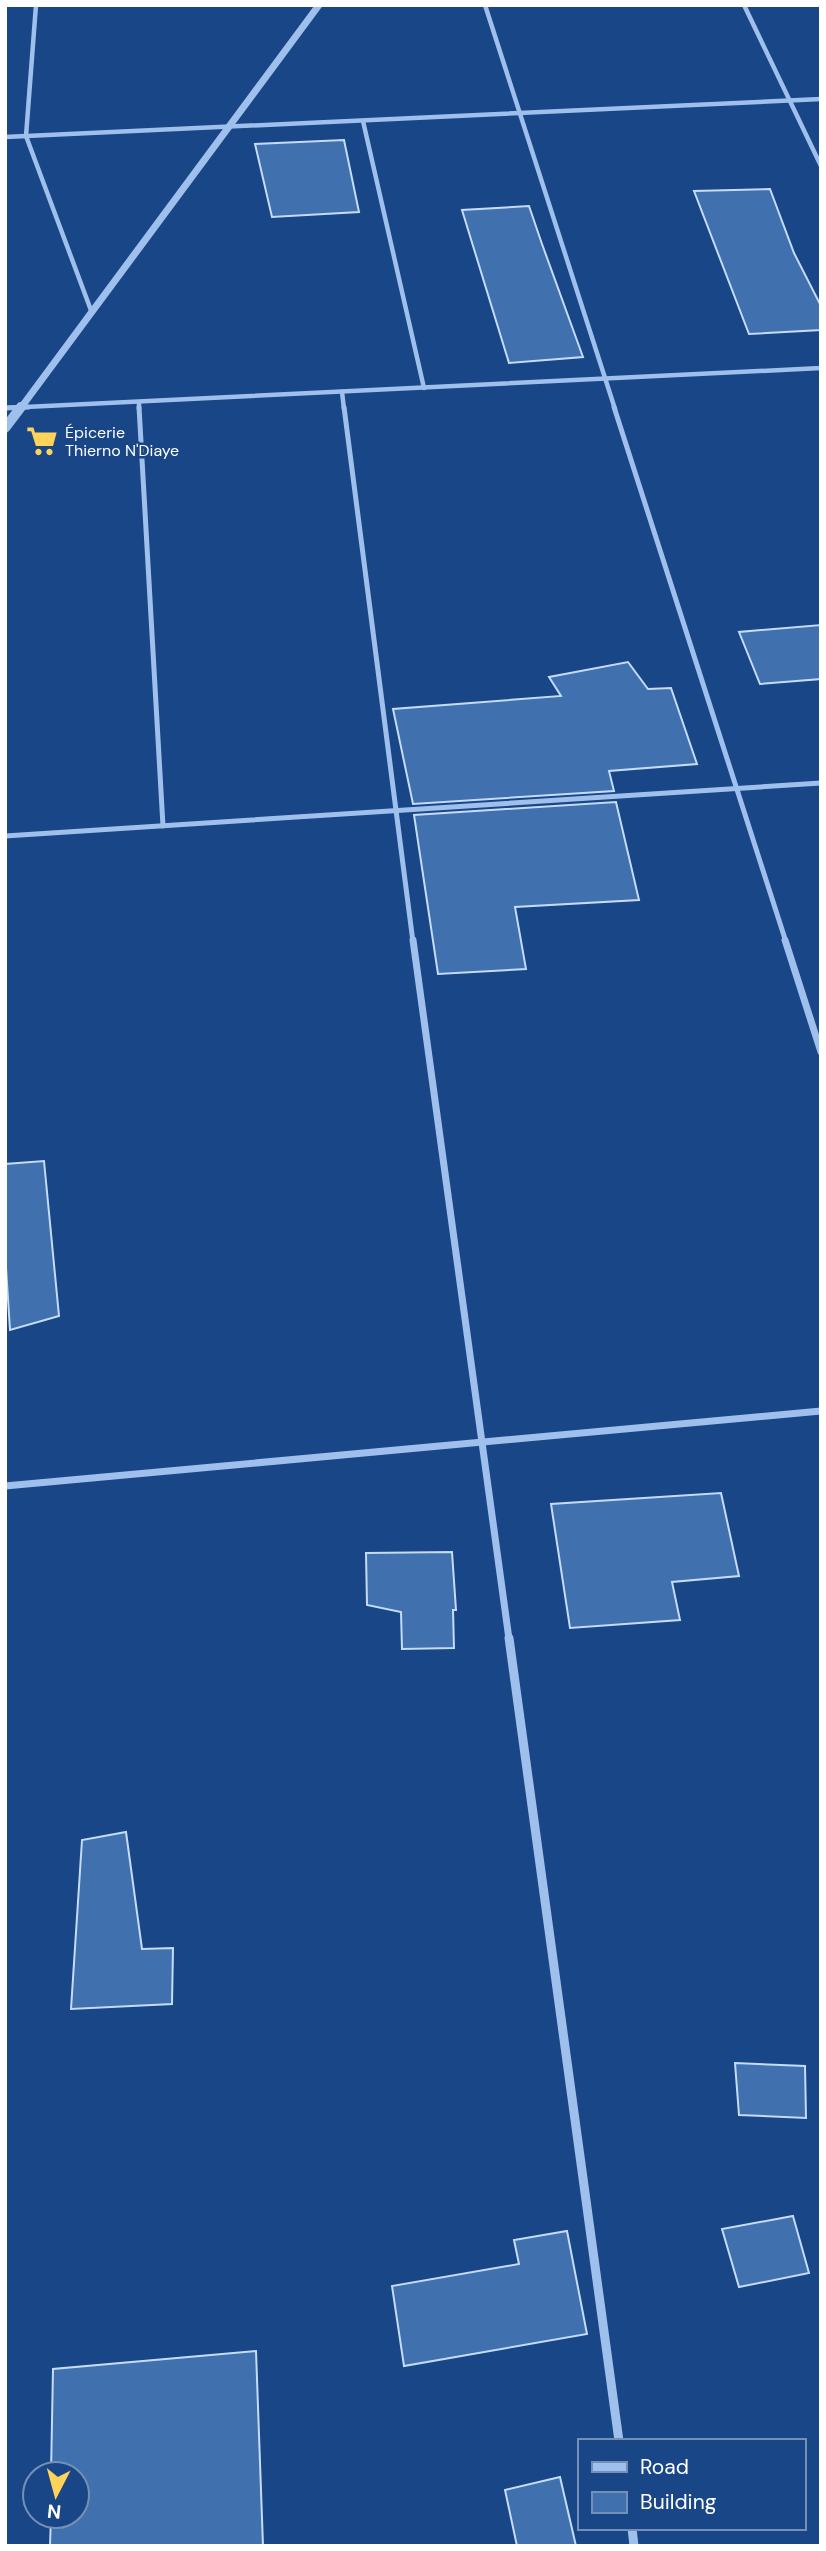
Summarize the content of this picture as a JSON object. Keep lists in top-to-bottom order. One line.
{"places":{"supermarket":["Épicerie Thierno N'Diaye"]},"legend":["Road","Building"],"north":"bottom"}
